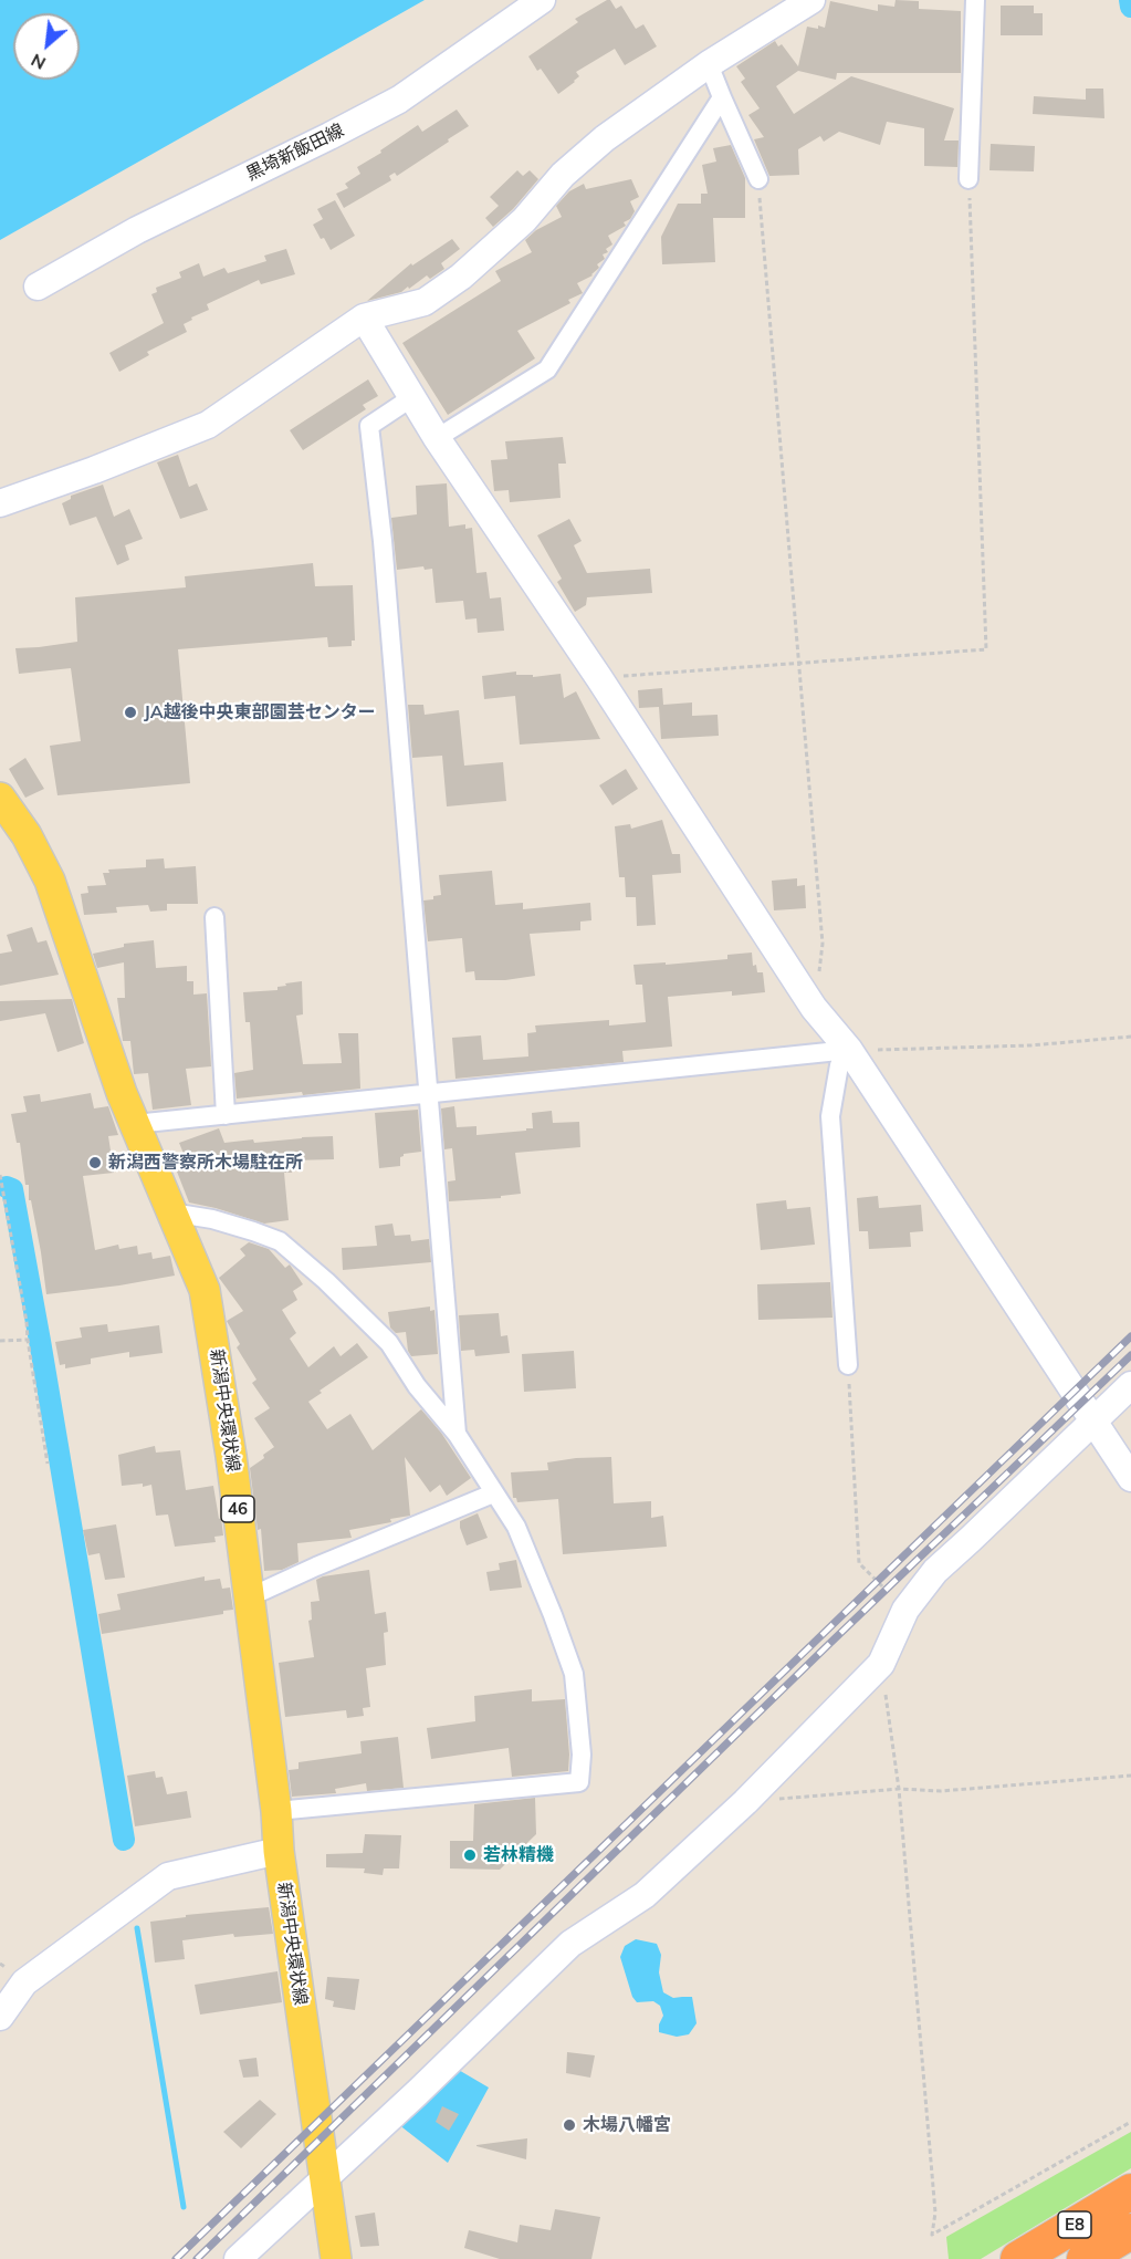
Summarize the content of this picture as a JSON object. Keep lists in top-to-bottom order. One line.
{"streets":{"highway":["E8"],"main road":["新潟中央環状線","46"],"street":["黒埼新飯田線"]},"places":["JA越後中央東部園芸センター","新潟西警察所木場駐在所","若林精機","木場八幡宮"],"north":"bottom left"}
